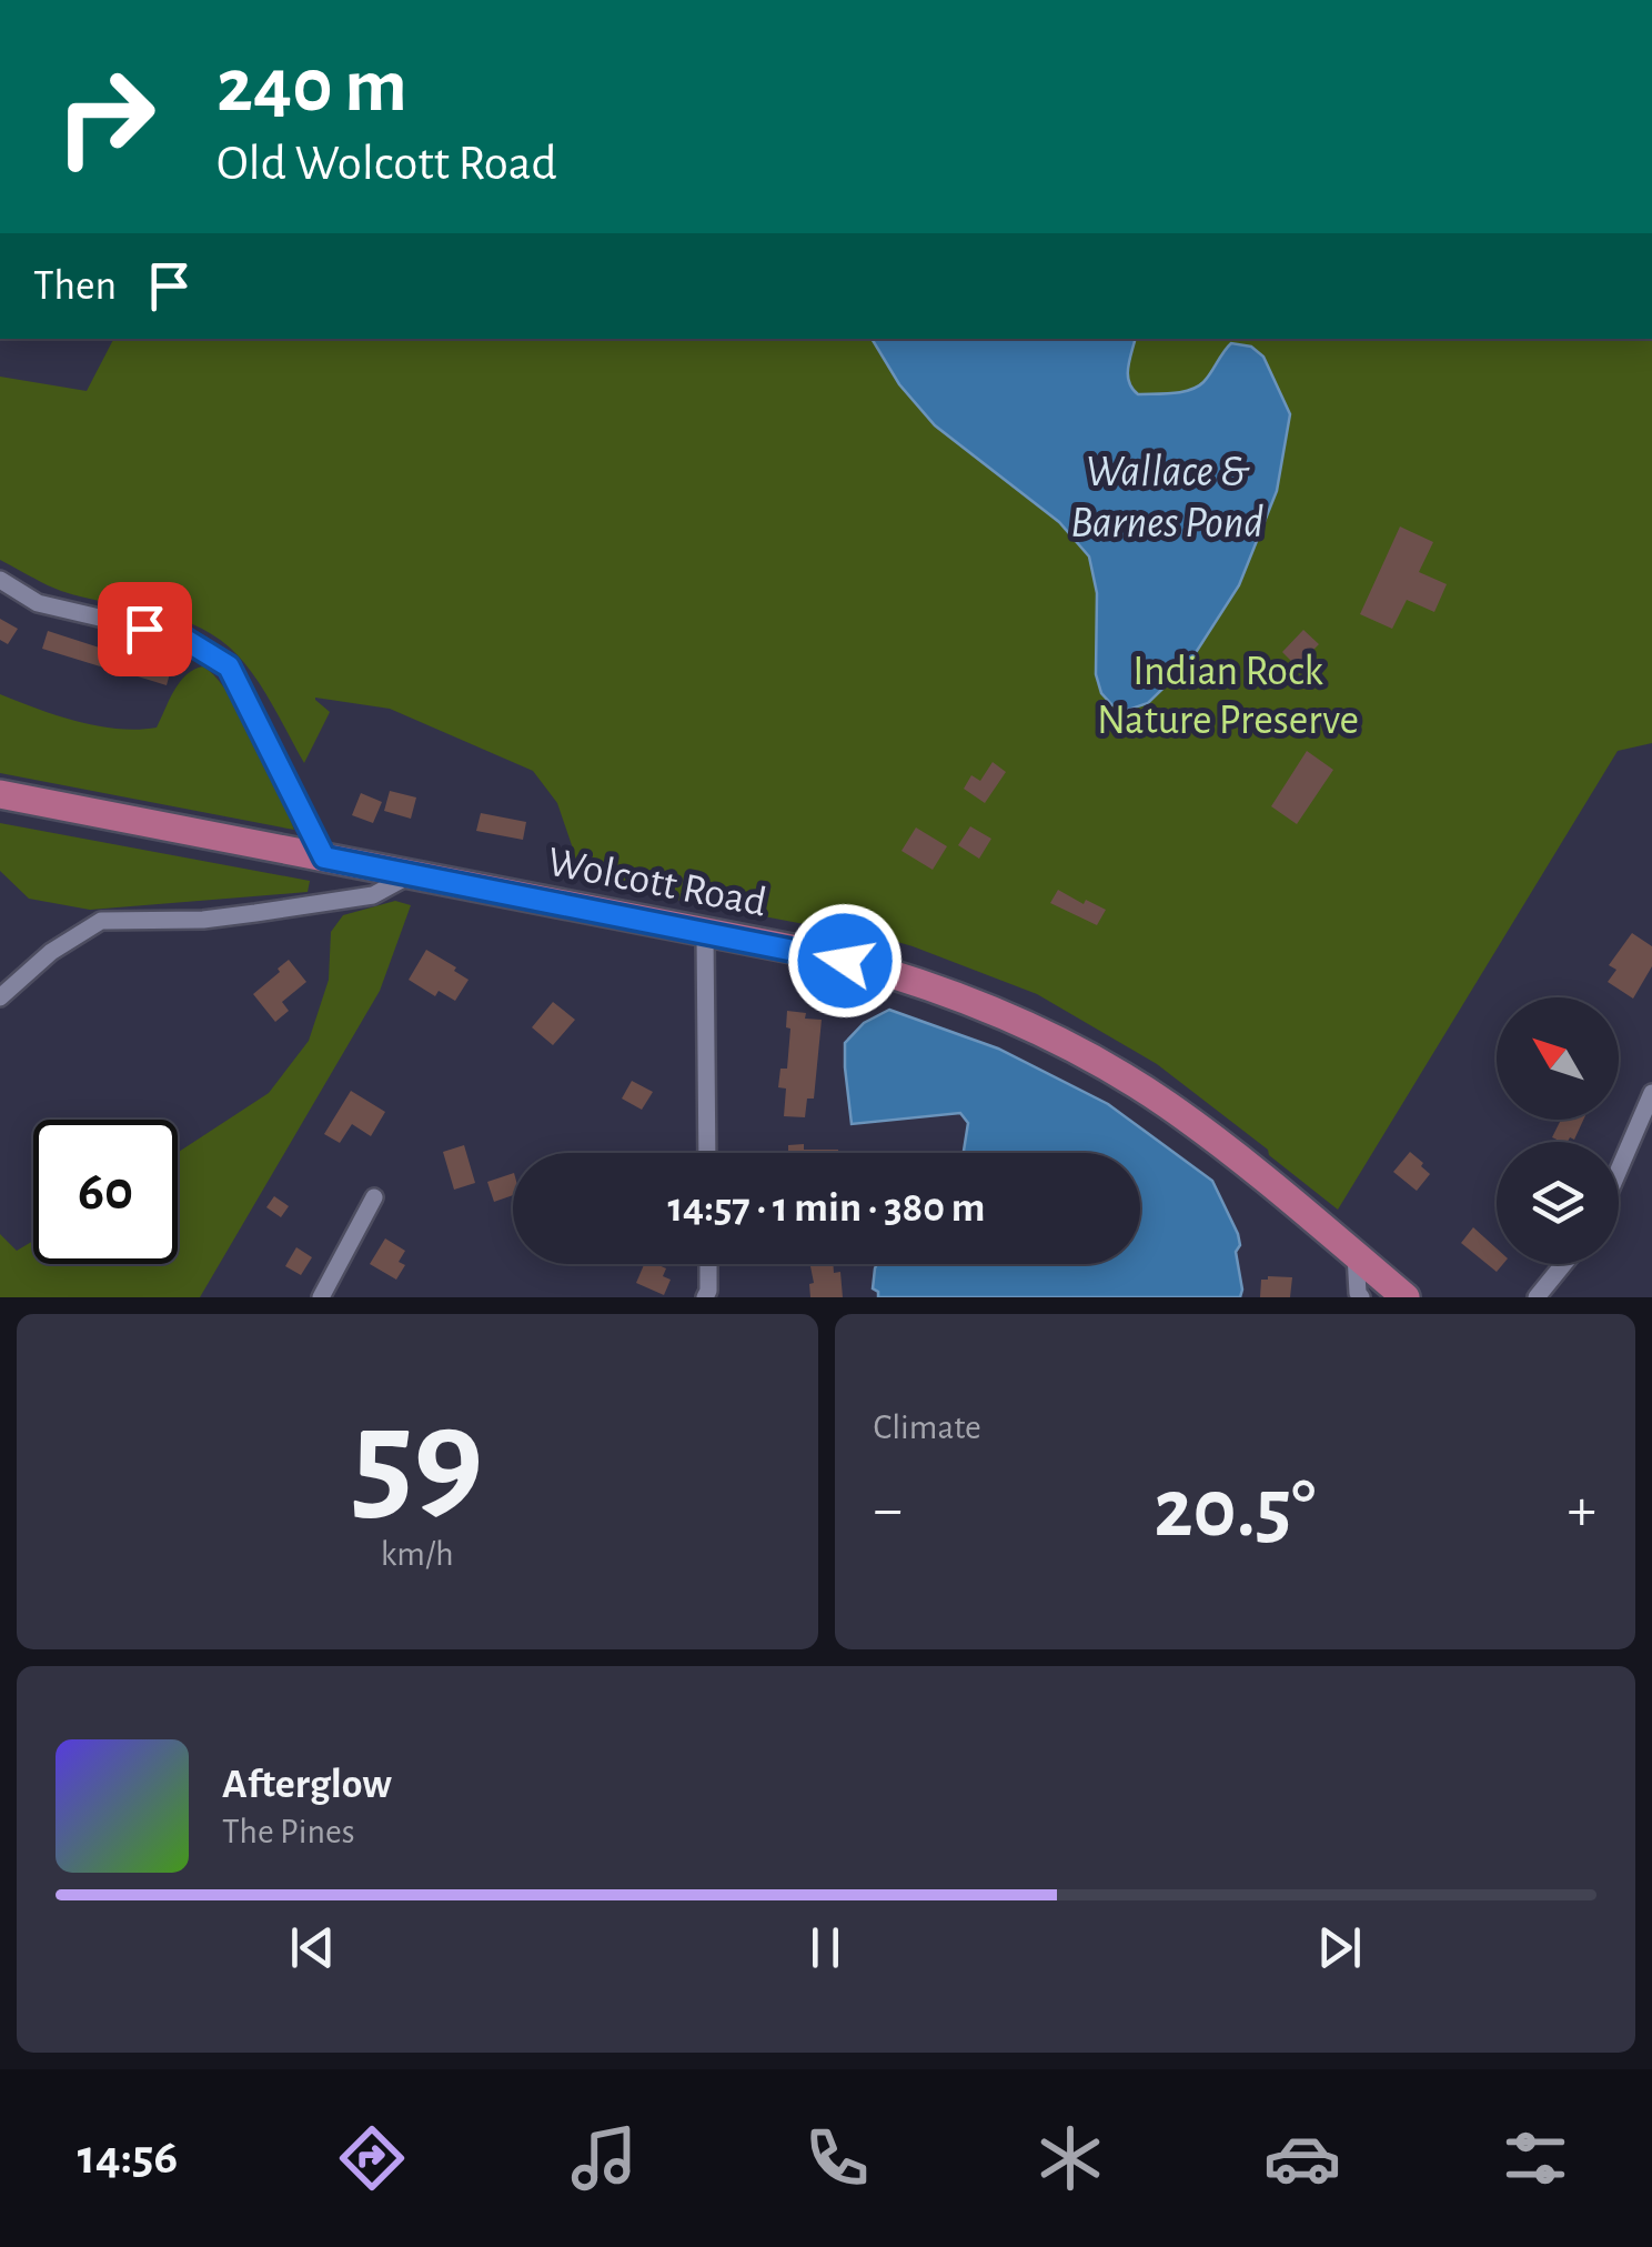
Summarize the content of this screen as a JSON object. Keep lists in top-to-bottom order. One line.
{"streets":{"main road":["Wolcott Road"]},"water":["Wallace & Barnes Pond"],"parks":["Indian Rock Nature Preserve"],"north":"top left","page":{"turn":["240 m","Old Wolcott Road"],"then":"Then","limit":"60","trip":"14:57 · 1 min · 380 m","tile":[["59","km/h"],"Climate"],"heat":["−","20.5°","+"],"song":["Afterglow","The Pines"],"tabs":"14:56"}}
